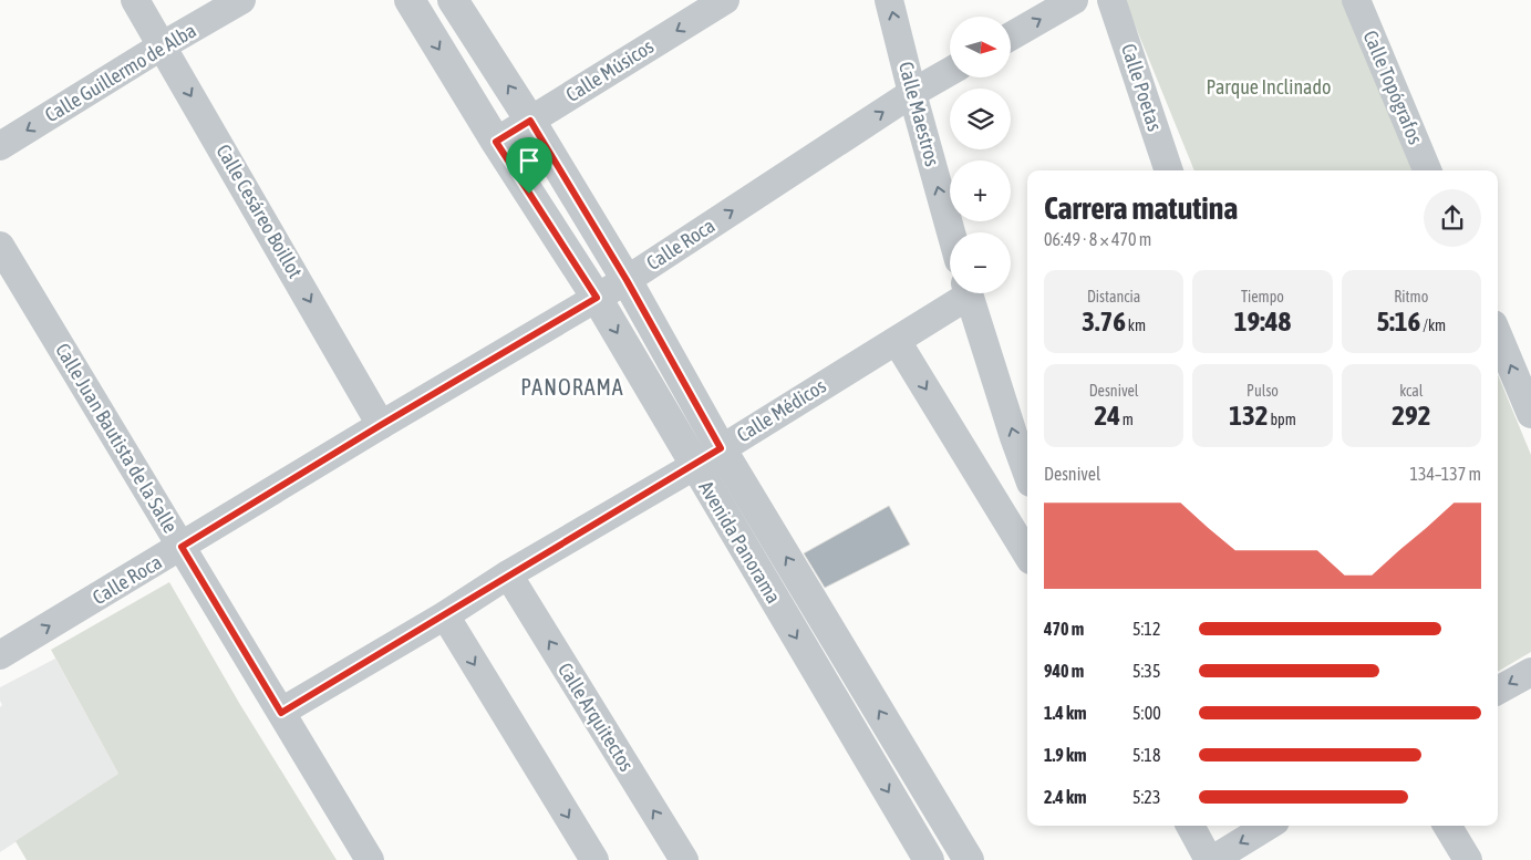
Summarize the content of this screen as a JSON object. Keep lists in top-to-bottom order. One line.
{"streets":{"street":["Calle Músicos","Calle Guillermo de Alba","Calle Poetas","Calle Topógrafos","Calle Maestros","Calle Cesáreo Boillot","Calle Roca","Calle Médicos","Calle Juan Bautista de la Salle","Avenida Panorama","Calle Arquitectos"]},"crossings":[["Calle Músicos","Avenida Panorama"],["Calle Guillermo de Alba","Calle Cesáreo Boillot"],["Calle Maestros","Calle Roca"],["Calle Cesáreo Boillot","Calle Roca"],["Calle Roca","Calle Juan Bautista de la Salle"],["Calle Roca","Avenida Panorama"],["Calle Médicos","Calle Juan Bautista de la Salle"],["Calle Médicos","Avenida Panorama"],["Calle Médicos","Calle Arquitectos"]],"one_way":["Calle Músicos","Calle Guillermo de Alba","Calle Maestros","Calle Cesáreo Boillot","Calle Roca"],"districts":["PANORAMA"],"parks":["Parque Inclinado"],"north":"right","page":{"map_buttons":["+","−"],"heading":["Carrera matutina","06:49 · 8 × 470 m"],"stats":[["Distancia","3.76 km"],["Tiempo","19:48"],["Ritmo","5:16 /km"],["Desnivel","24 m"],["Pulso","132 bpm"],["kcal","292"]],"chart":["Desnivel","134–137 m"],"list":[{"name":"470 m","note":"5:12"},{"name":"940 m","note":"5:35"},{"name":"1.4 km","note":"5:00"},{"name":"1.9 km","note":"5:18"},{"name":"2.4 km","note":"5:23"}]}}
